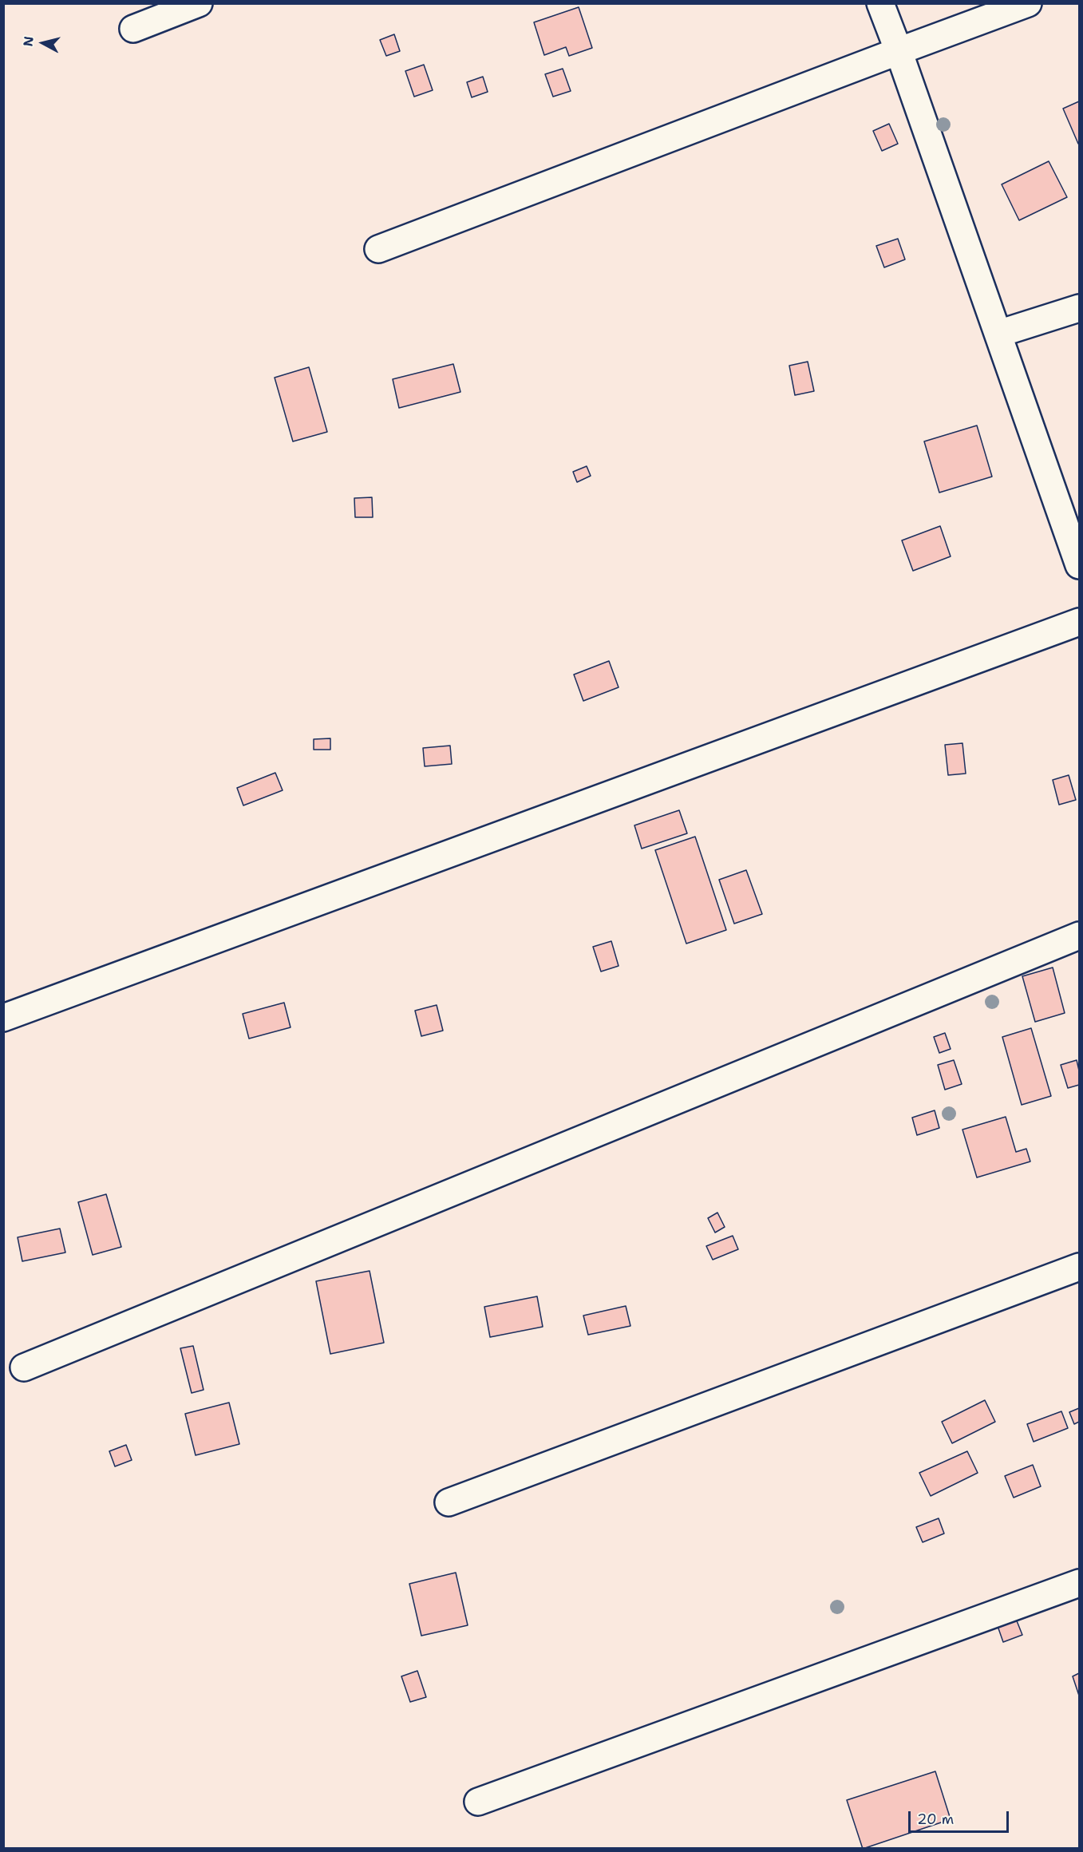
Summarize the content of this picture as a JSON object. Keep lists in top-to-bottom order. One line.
{"scale_bar":"20 m","north":"left"}
